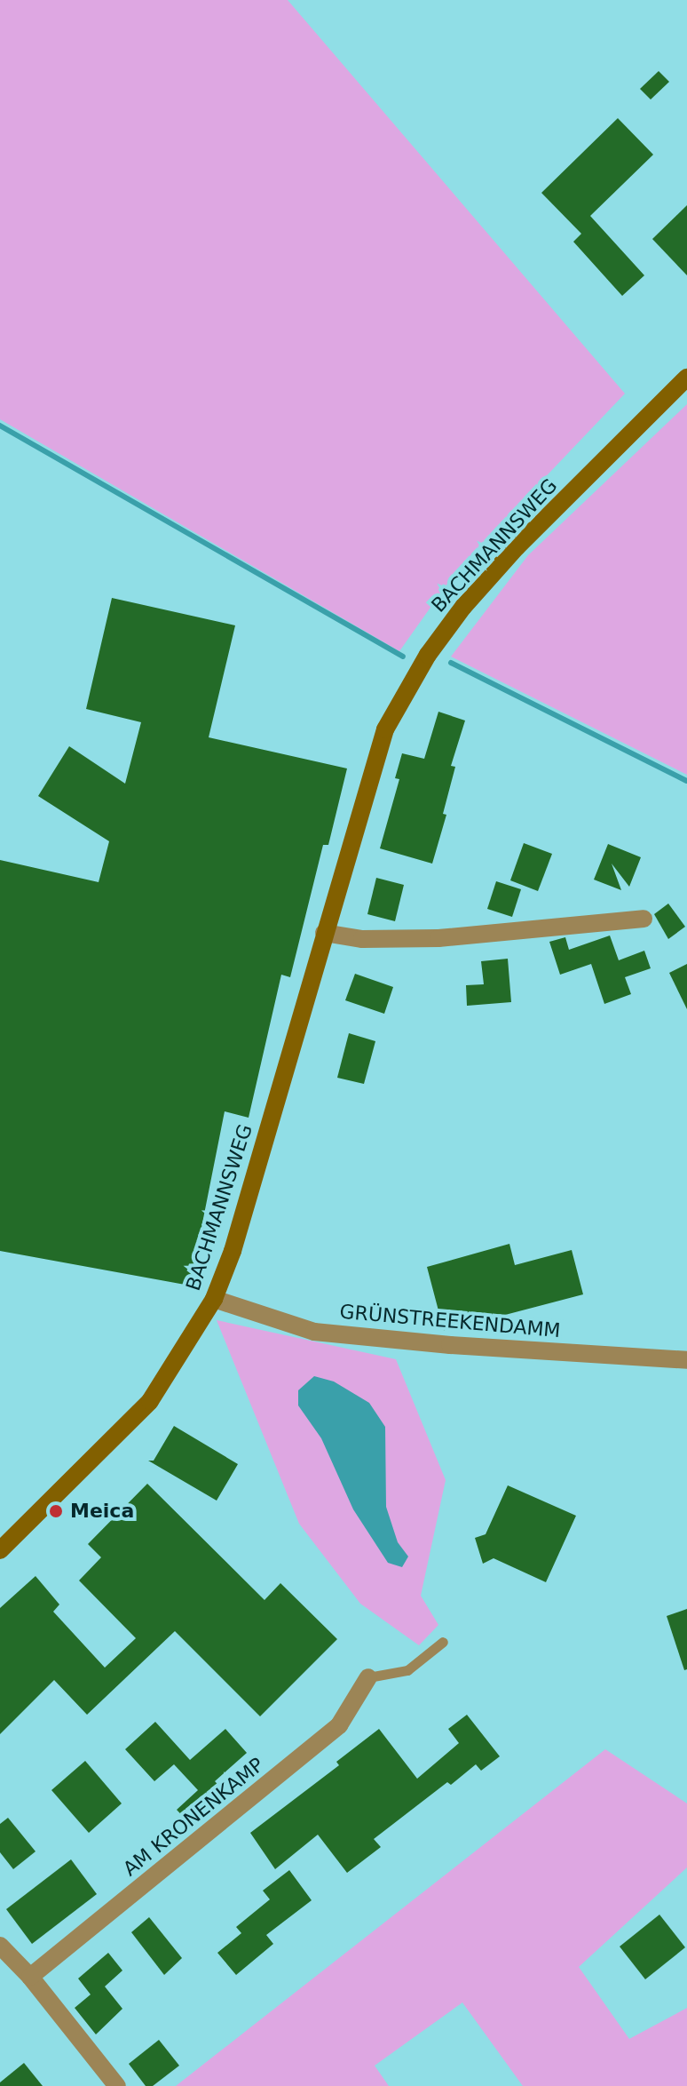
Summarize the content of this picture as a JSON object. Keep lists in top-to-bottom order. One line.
{"streets":{"street":["BACHMANNSWEG","GRÜNSTREEKENDAMM","AM KRONENKAMP"]},"crossings":[["BACHMANNSWEG","GRÜNSTREEKENDAMM"]],"places":["Meica"]}
